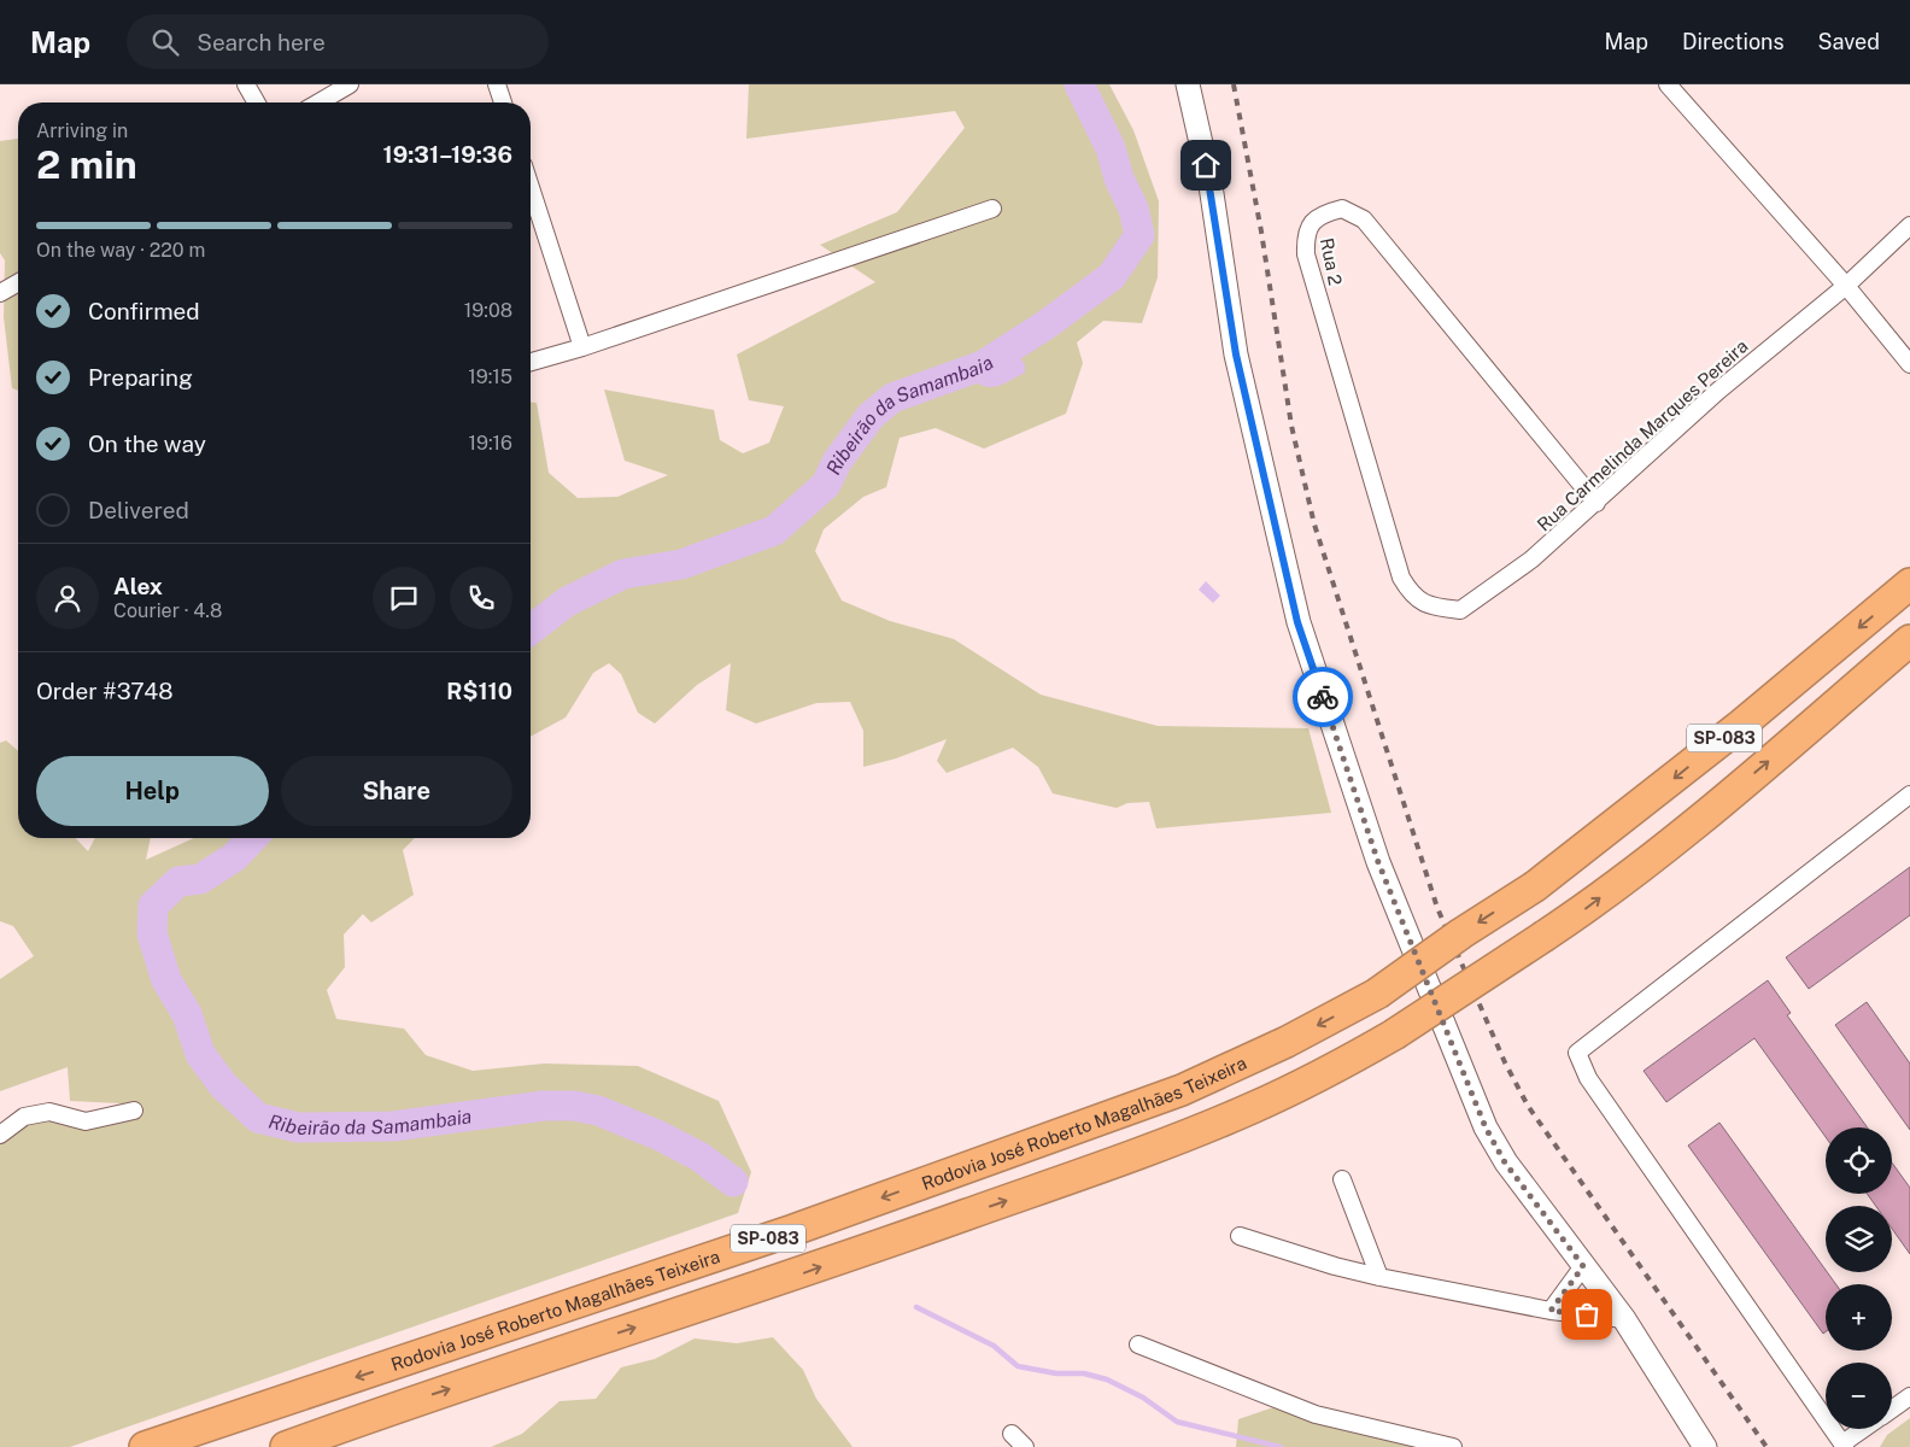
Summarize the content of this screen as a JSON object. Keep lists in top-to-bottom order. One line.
{"streets":{"highway":["SP-083","Rodovia José Roberto Magalhães Teixeira"],"street":["Rua 2","Rua Carmelinda Marques Pereira"]},"crossings":[["Rua 2","Rua Carmelinda Marques Pereira"]],"water":["Ribeirão da Samambaia"],"page":{"header":"Map","search":"Search here","nav":["Map","Directions","Saved"],"heading":["2 min","Arriving in","19:31–19:36"],"panel":["Alex","Courier · 4.8","Order #3748","R$110"],"bar":"On the way · 220 m","list":[["Confirmed","19:08"],["Preparing","19:15"],["On the way","19:16"],"Delivered"],"buttons":["Help","Share"],"map_buttons":["+","−"]}}
